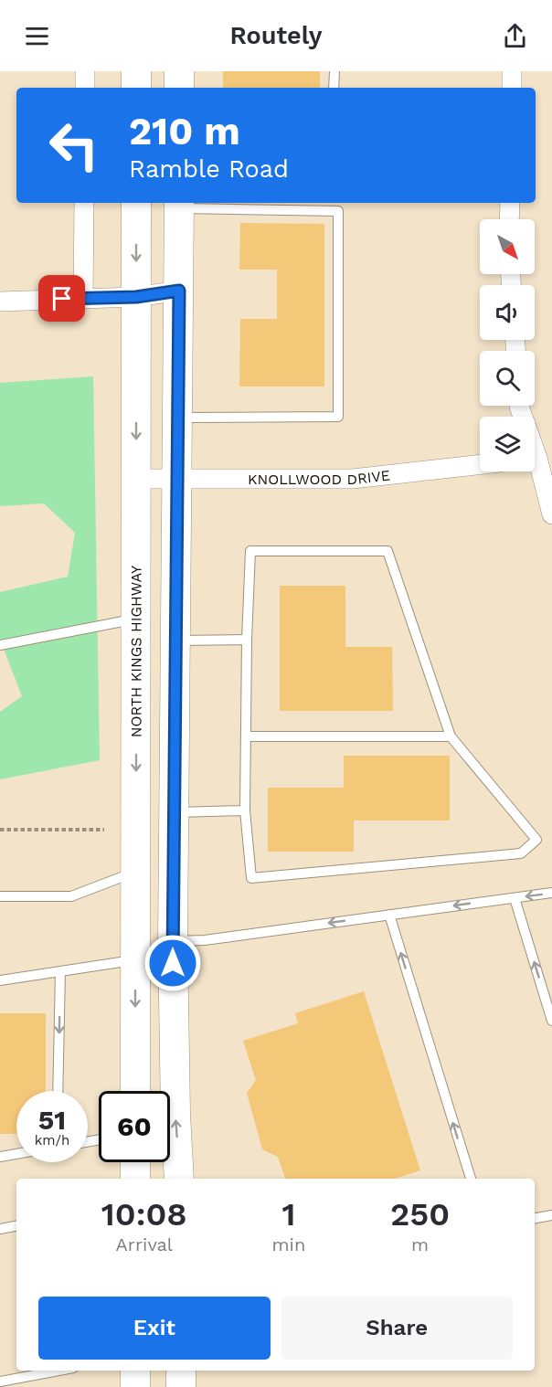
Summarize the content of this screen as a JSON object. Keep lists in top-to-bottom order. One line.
{"streets":{"main road":["NORTH KINGS HIGHWAY"],"street":["KNOLLWOOD DRIVE"]},"crossings":[["KNOLLWOOD DRIVE","NORTH KINGS HIGHWAY"]],"north":"bottom right","page":{"header":"Routely","turn":["210 m","Ramble Road"],"speed":"51 km/h","limit":"60","eta":["10:08","Arrival","1","min","250","m"],"buttons":["Exit","Share"]}}
